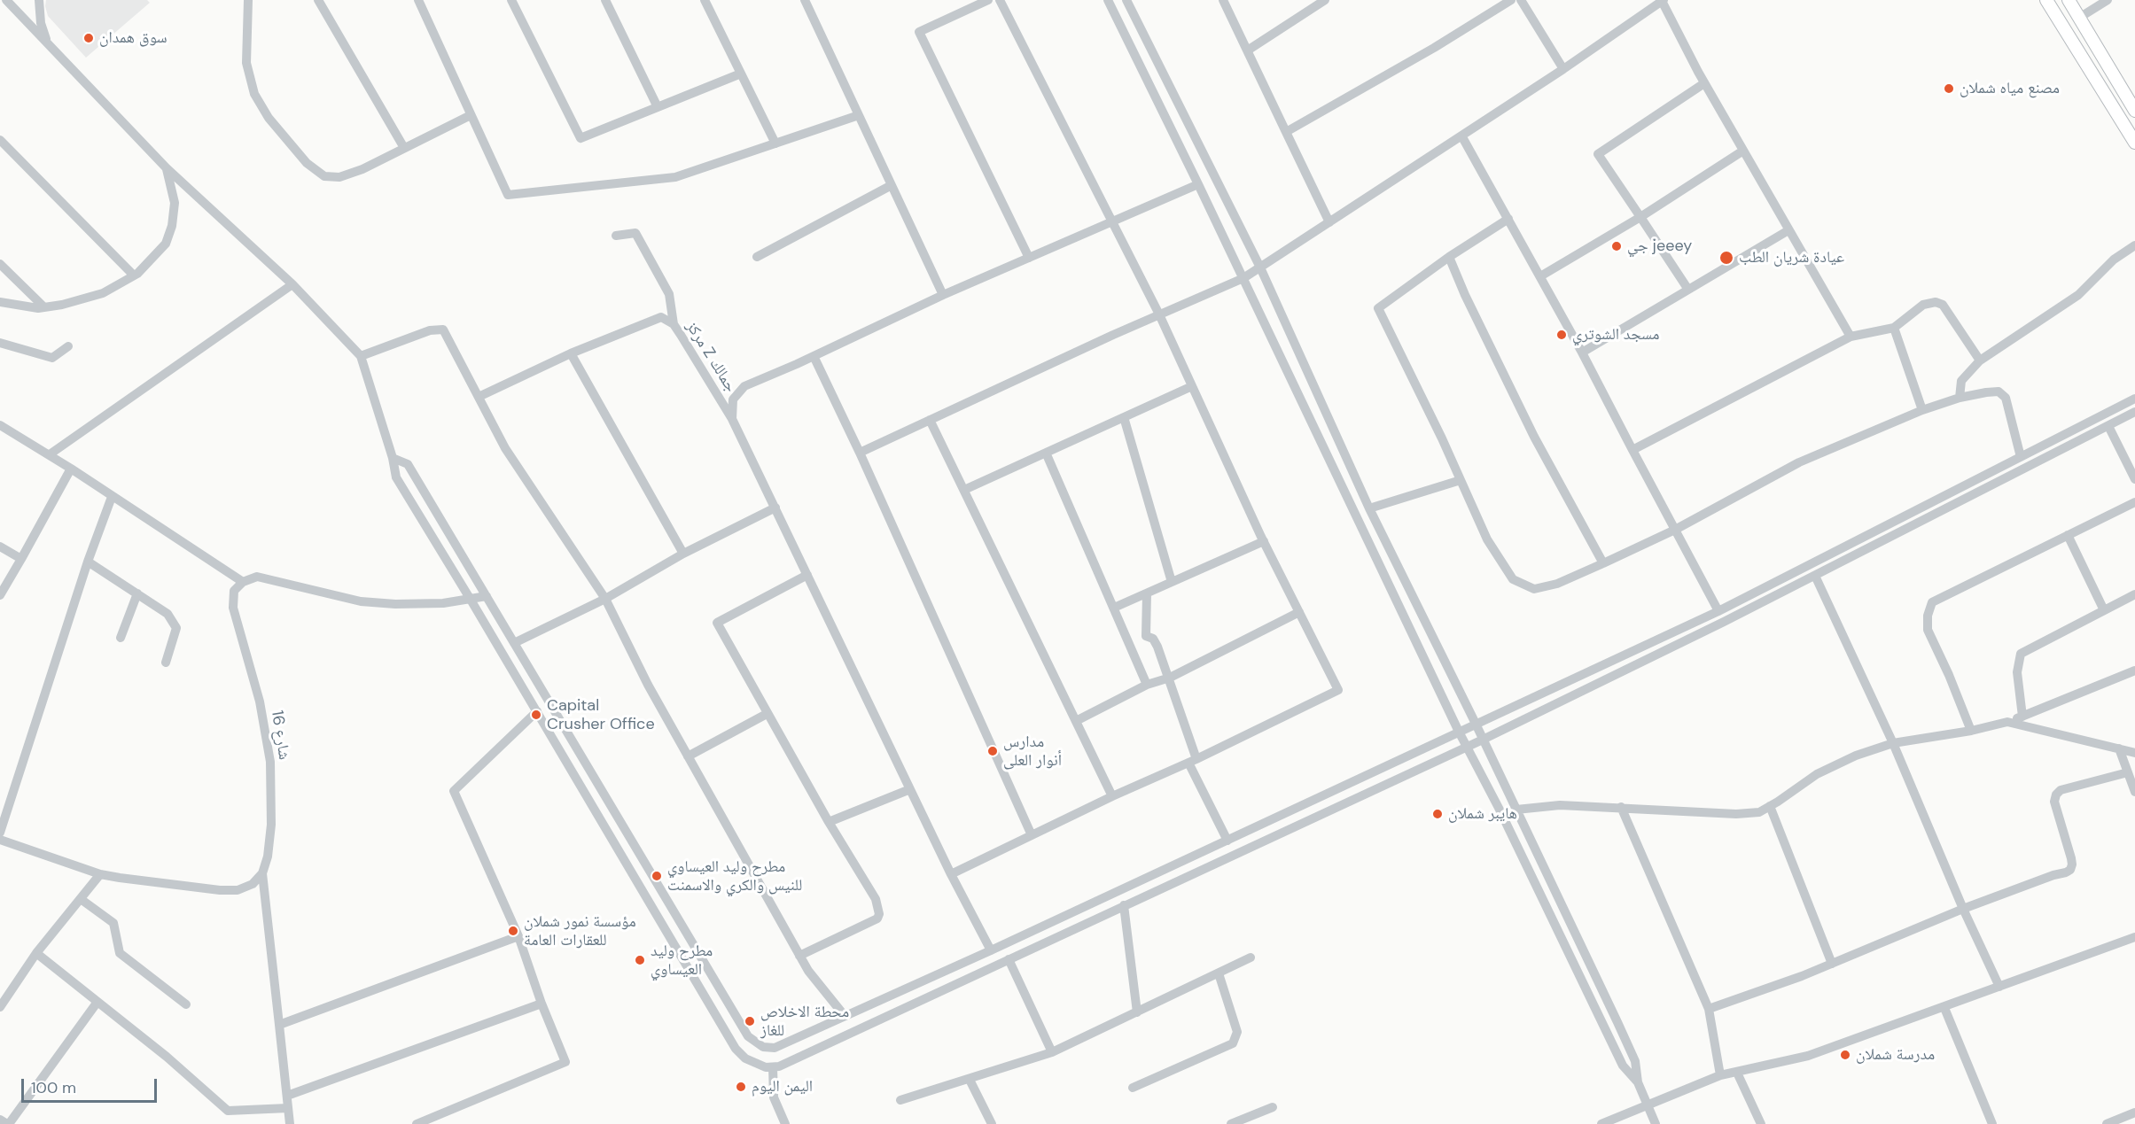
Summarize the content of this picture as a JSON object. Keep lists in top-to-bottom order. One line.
{"streets":{"street":["مركز Z جمالك","شارع 16"]},"places":["سوق همدان","مصنع مياه شملان","جي jeeey","عيادة شريان الطب","مسجد الشوتري","Capital Crusher Office","مدارس أنوار العلى","هايبر شملان","مطرح وليد العيساوي للنيس والكري والاسمنت","مؤسسة نمور شملان للعقارات العامة","مطرح وليد العيساوي","محطة الاخلاص للغاز","مدرسة شملان","اليمن اليوم"],"scale_bar":"100 m"}
